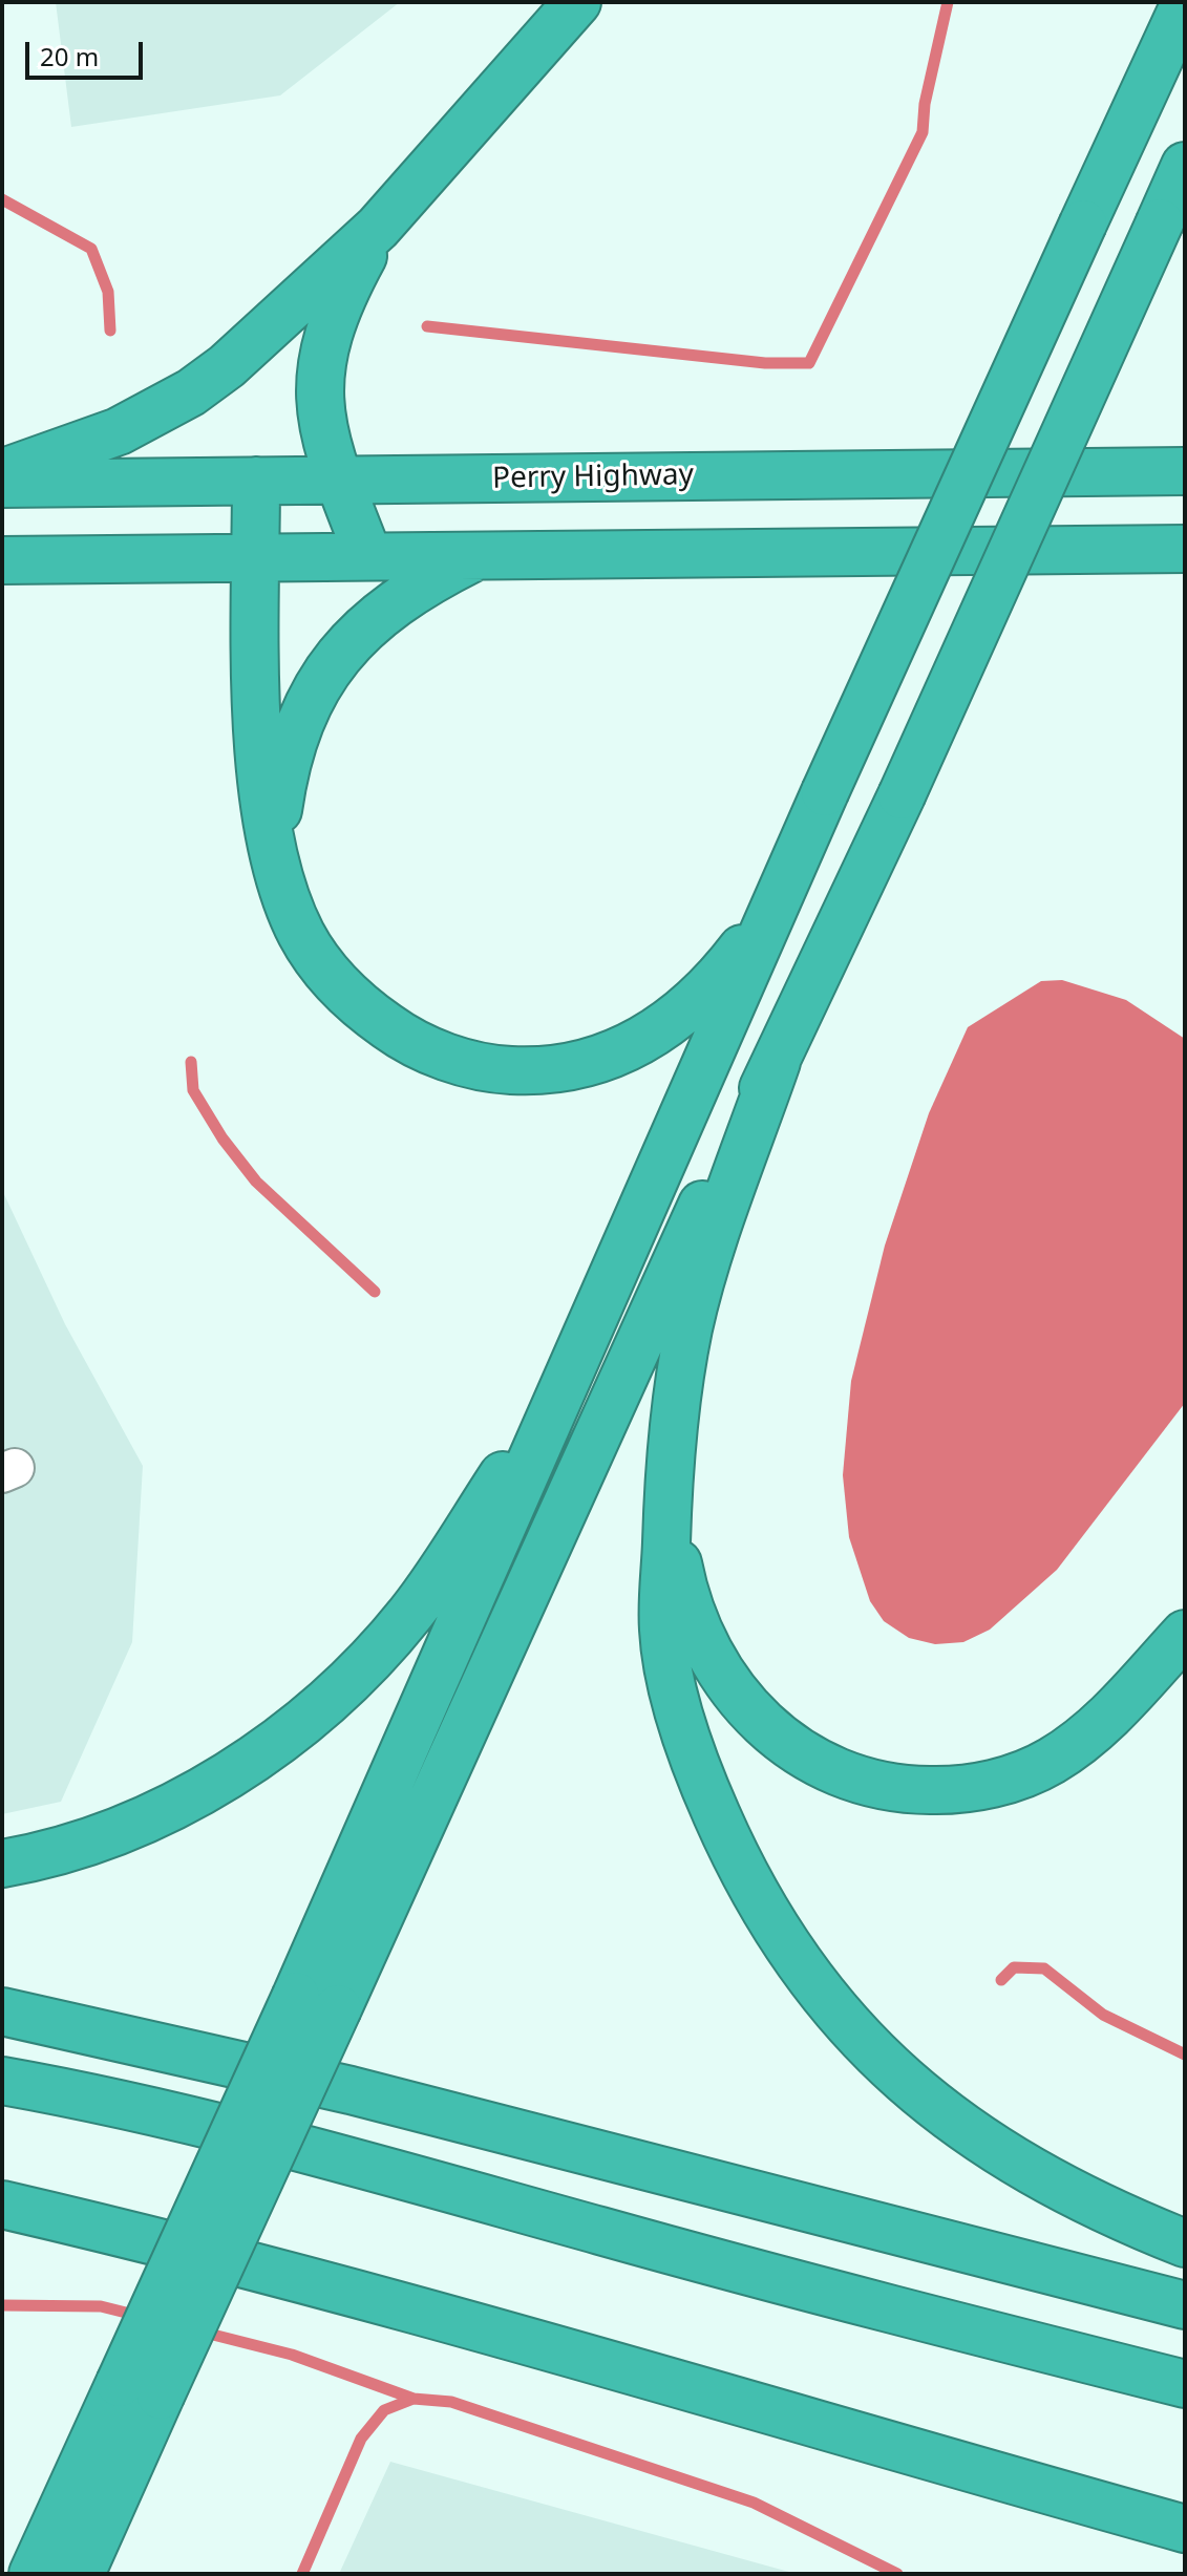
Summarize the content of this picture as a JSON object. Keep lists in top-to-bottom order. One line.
{"streets":{"highway":["Perry Highway"]},"scale_bar":"20 m"}
